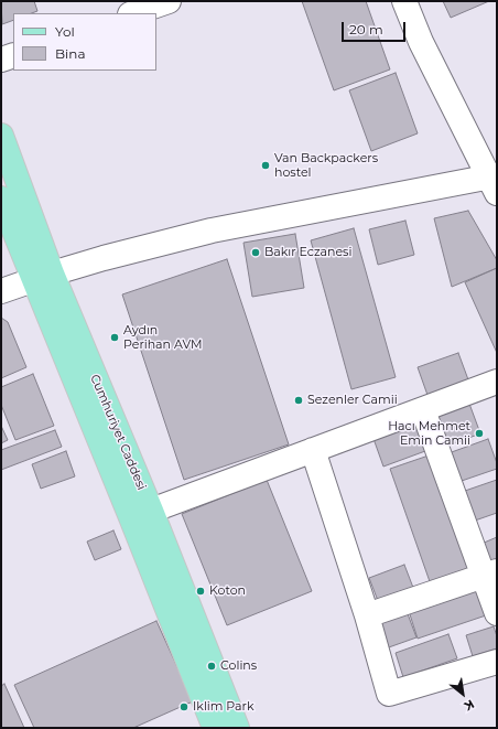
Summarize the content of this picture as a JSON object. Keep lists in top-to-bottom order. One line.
{"streets":{"main road":["Cumhuriyet Caddesi"]},"places":["Van Backpackers hostel","Bakır Eczanesi","Aydın Perihan AVM","Sezenler Camii","Hacı Mehmet Emin Camii","Koton","Colins","Iklim Park"],"legend":["Yol","Bina"],"scale_bar":"20 m","north":"bottom right"}
